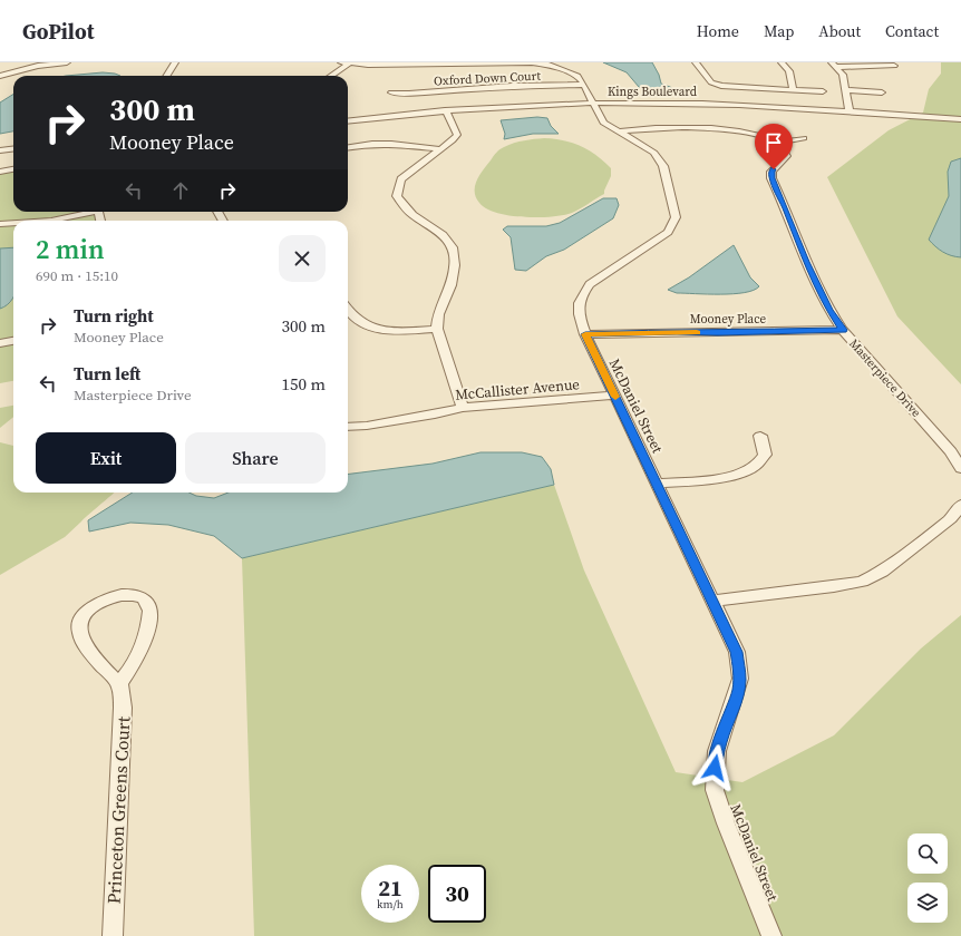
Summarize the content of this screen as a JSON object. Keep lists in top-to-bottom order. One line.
{"streets":{"street":["Oxford Down Court","Kings Boulevard","Mooney Place","Masterpiece Drive","McCallister Avenue","McDaniel Street","Princeton Greens Court"]},"crossings":[["Oxford Down Court","McDaniel Street"],["Kings Boulevard","McDaniel Street"],["Mooney Place","Masterpiece Drive"],["Mooney Place","McDaniel Street"],["McCallister Avenue","McDaniel Street"]],"page":{"header":"GoPilot","nav":["Home","Map","About","Contact"],"turn":["300 m","Mooney Place"],"heading":["2 min","690 m · 15:10"],"list":[{"name":"Turn right","note":"Mooney Place","value":"300 m"},{"name":"Turn left","note":"Masterpiece Drive","value":"150 m"}],"buttons":["Exit","Share"],"speed":"21 km/h","limit":"30"}}
